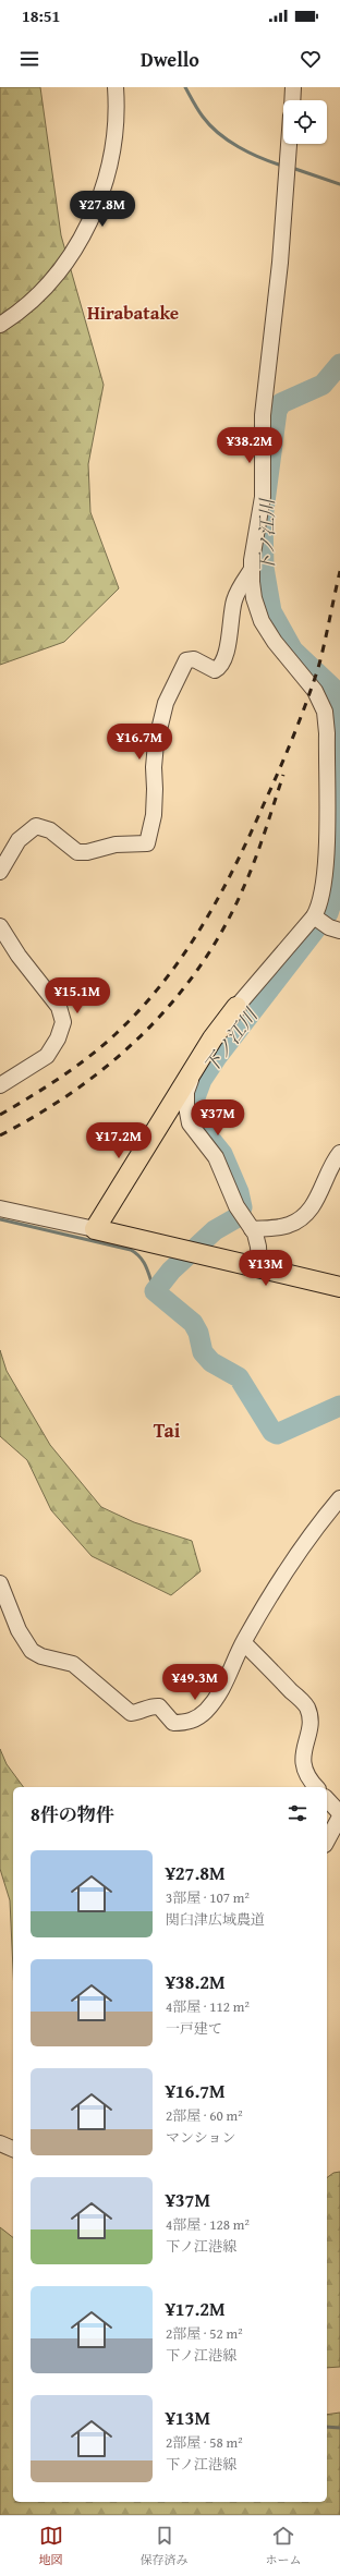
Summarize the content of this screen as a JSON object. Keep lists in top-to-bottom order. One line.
{"districts":["Hirabatake","Tai"],"water":["下ノ江川"],"page":{"status":"18:51","header":"Dwello","price":["¥27.8M","¥38.2M","¥16.7M","¥15.1M","¥37M","¥17.2M","¥13M","¥49.3M"],"heading":"8件の物件","list":[{"name":"¥27.8M","note":"3部屋 · 107 m² · 関臼津広域農道"},{"name":"¥38.2M","note":"4部屋 · 112 m² · 一戸建て"},{"name":"¥16.7M","note":"2部屋 · 60 m² · マンション"},{"name":"¥37M","note":"4部屋 · 128 m² · 下ノ江港線"},{"name":"¥17.2M","note":"2部屋 · 52 m² · 下ノ江港線"},{"name":"¥13M","note":"2部屋 · 58 m² · 下ノ江港線"}],"tabs":["地図","保存済み","ホーム"]}}
